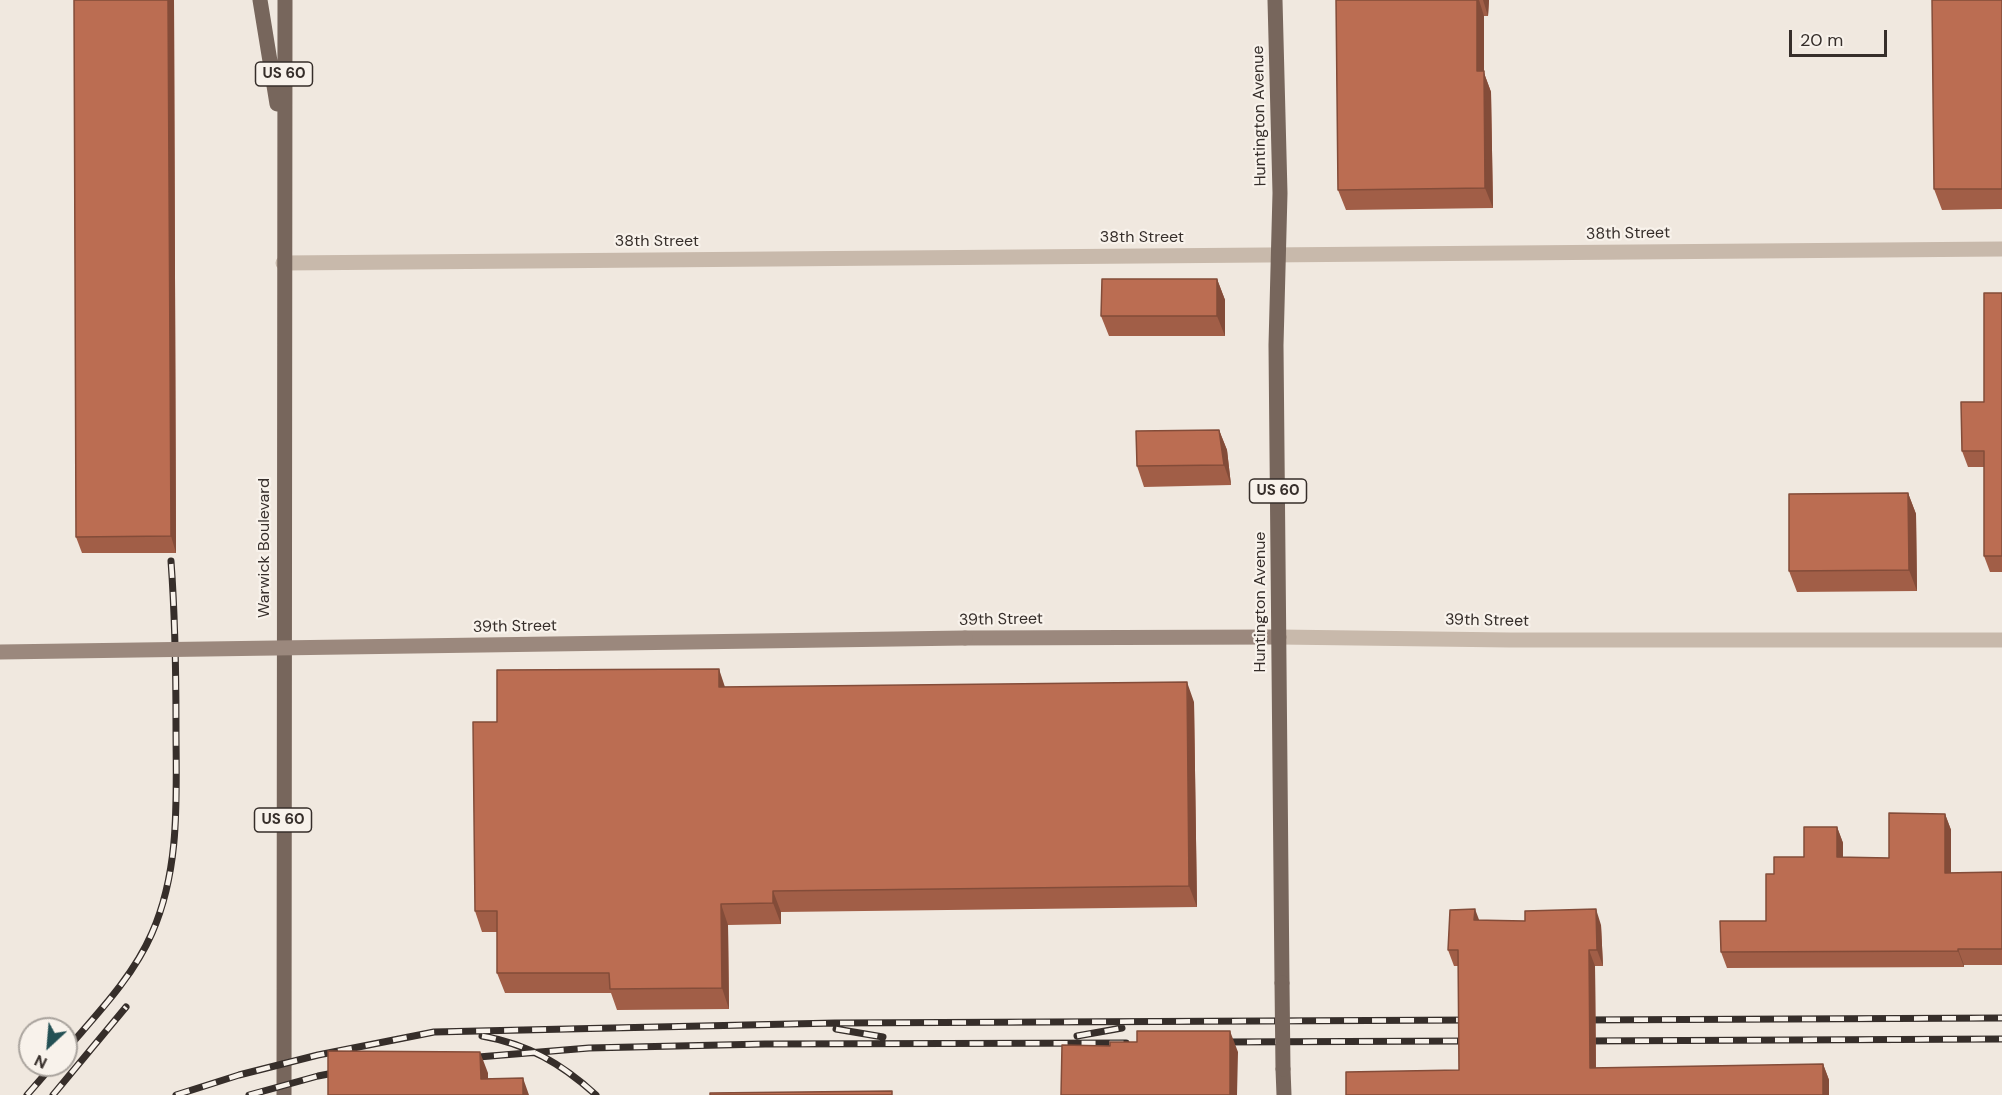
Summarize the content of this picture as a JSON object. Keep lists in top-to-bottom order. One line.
{"streets":{"main road":["US 60","Huntington Avenue","Warwick Boulevard","39th Street"],"street":["38th Street"]},"crossings":[["Huntington Avenue","38th Street"],["Huntington Avenue","39th Street"],["38th Street","Warwick Boulevard"]],"scale_bar":"20 m","north":"bottom left"}
